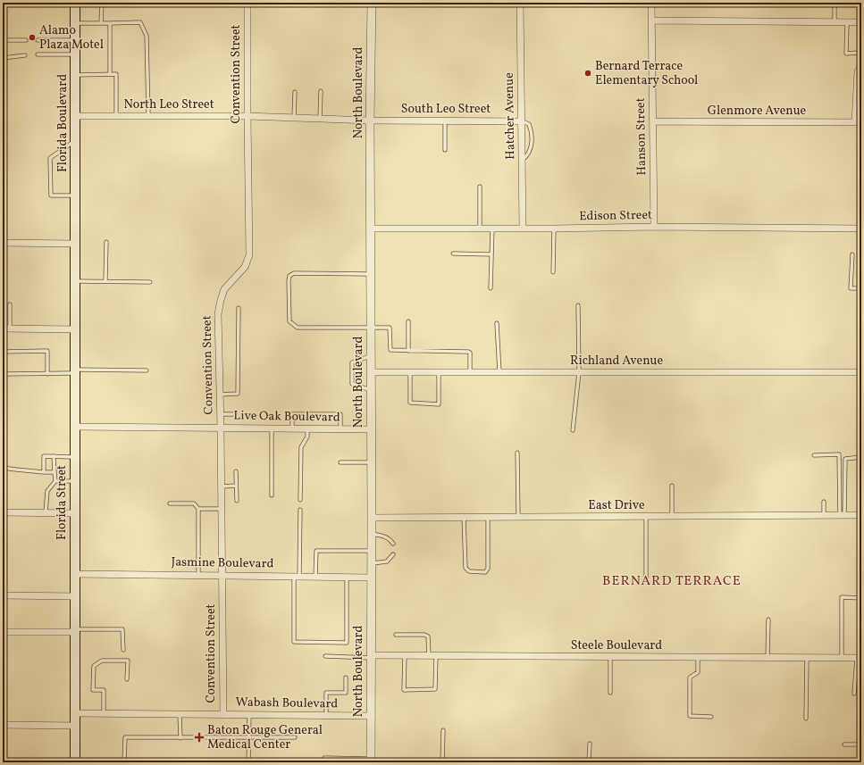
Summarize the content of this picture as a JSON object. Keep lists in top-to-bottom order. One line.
{"streets":{"main road":["Florida Boulevard","Florida Street"],"street":["Convention Street","North Boulevard","North Leo Street","South Leo Street","Glenmore Avenue","Hatcher Avenue","Hanson Street","Edison Street","Richland Avenue","Live Oak Boulevard","East Drive","Jasmine Boulevard","Steele Boulevard","Wabash Boulevard"]},"crossings":[["Convention Street","North Leo Street"],["Convention Street","Live Oak Boulevard"],["Convention Street","Jasmine Boulevard"],["Convention Street","Wabash Boulevard"],["North Boulevard","North Leo Street"],["North Boulevard","South Leo Street"],["North Boulevard","Edison Street"],["North Boulevard","Richland Avenue"],["North Boulevard","Live Oak Boulevard"],["North Boulevard","East Drive"],["North Boulevard","Jasmine Boulevard"],["North Boulevard","Steele Boulevard"],["North Boulevard","Wabash Boulevard"],["North Leo Street","South Leo Street"],["North Leo Street","Florida Boulevard"],["South Leo Street","Hatcher Avenue"],["Glenmore Avenue","Hanson Street"],["Hatcher Avenue","Edison Street"],["Florida Boulevard","Florida Street"],["Hanson Street","Edison Street"],["Live Oak Boulevard","Florida Street"],["Florida Street","Jasmine Boulevard"],["Florida Street","Wabash Boulevard"]],"districts":["BERNARD TERRACE"],"places":{"other":["Alamo Plaza Motel","Bernard Terrace Elementary School"],"health":["Baton Rouge General Medical Center"]}}
